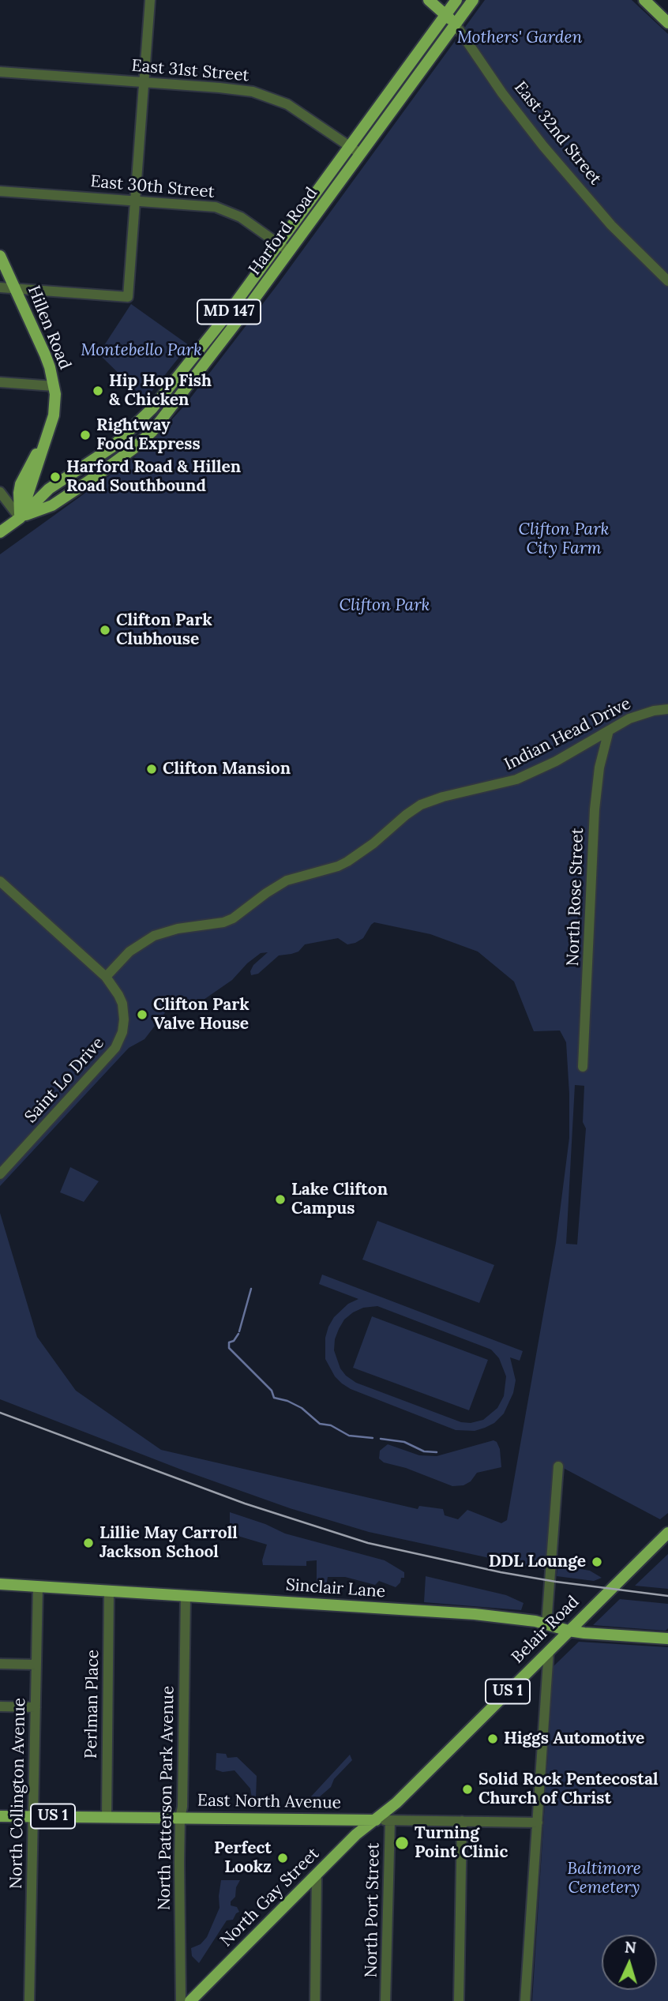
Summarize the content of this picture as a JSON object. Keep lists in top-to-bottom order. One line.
{"streets":{"main road":["East 32nd Street","Harford Road","MD 147","Hillen Road","Sinclair Lane","Belair Road","US 1","East North Avenue","North Gay Street"],"street":["East 31st Street","East 30th Street","Indian Head Drive","North Rose Street","Saint Lo Drive","Perlman Place","North Collington Avenue","North Patterson Park Avenue","North Port Street"]},"crossings":[["East 31st Street","Harford Road"],["East 32nd Street","Harford Road"],["East 30th Street","Harford Road"],["Harford Road","Hillen Road"],["Indian Head Drive","North Rose Street"],["Indian Head Drive","Saint Lo Drive"],["Sinclair Lane","Belair Road"],["Sinclair Lane","Perlman Place"],["Sinclair Lane","North Collington Avenue"],["Sinclair Lane","North Patterson Park Avenue"],["Belair Road","East North Avenue"],["Belair Road","North Gay Street"],["Perlman Place","East North Avenue"],["North Collington Avenue","East North Avenue"],["North Patterson Park Avenue","East North Avenue"],["East North Avenue","North Gay Street"],["East North Avenue","North Port Street"]],"parks":["Mothers' Garden","Montebello Park","Clifton Park City Farm","Clifton Park","Baltimore Cemetery"],"places":["Hip Hop Fish & Chicken","Rightway Food Express","Harford Road & Hillen Road Southbound","Clifton Park Clubhouse","Clifton Mansion","Clifton Park Valve House","Lake Clifton Campus","Lillie May Carroll Jackson School","DDL Lounge","Higgs Automotive","Solid Rock Pentecostal Church of Christ","Turning Point Clinic","Perfect Lookz"],"north":"top"}
